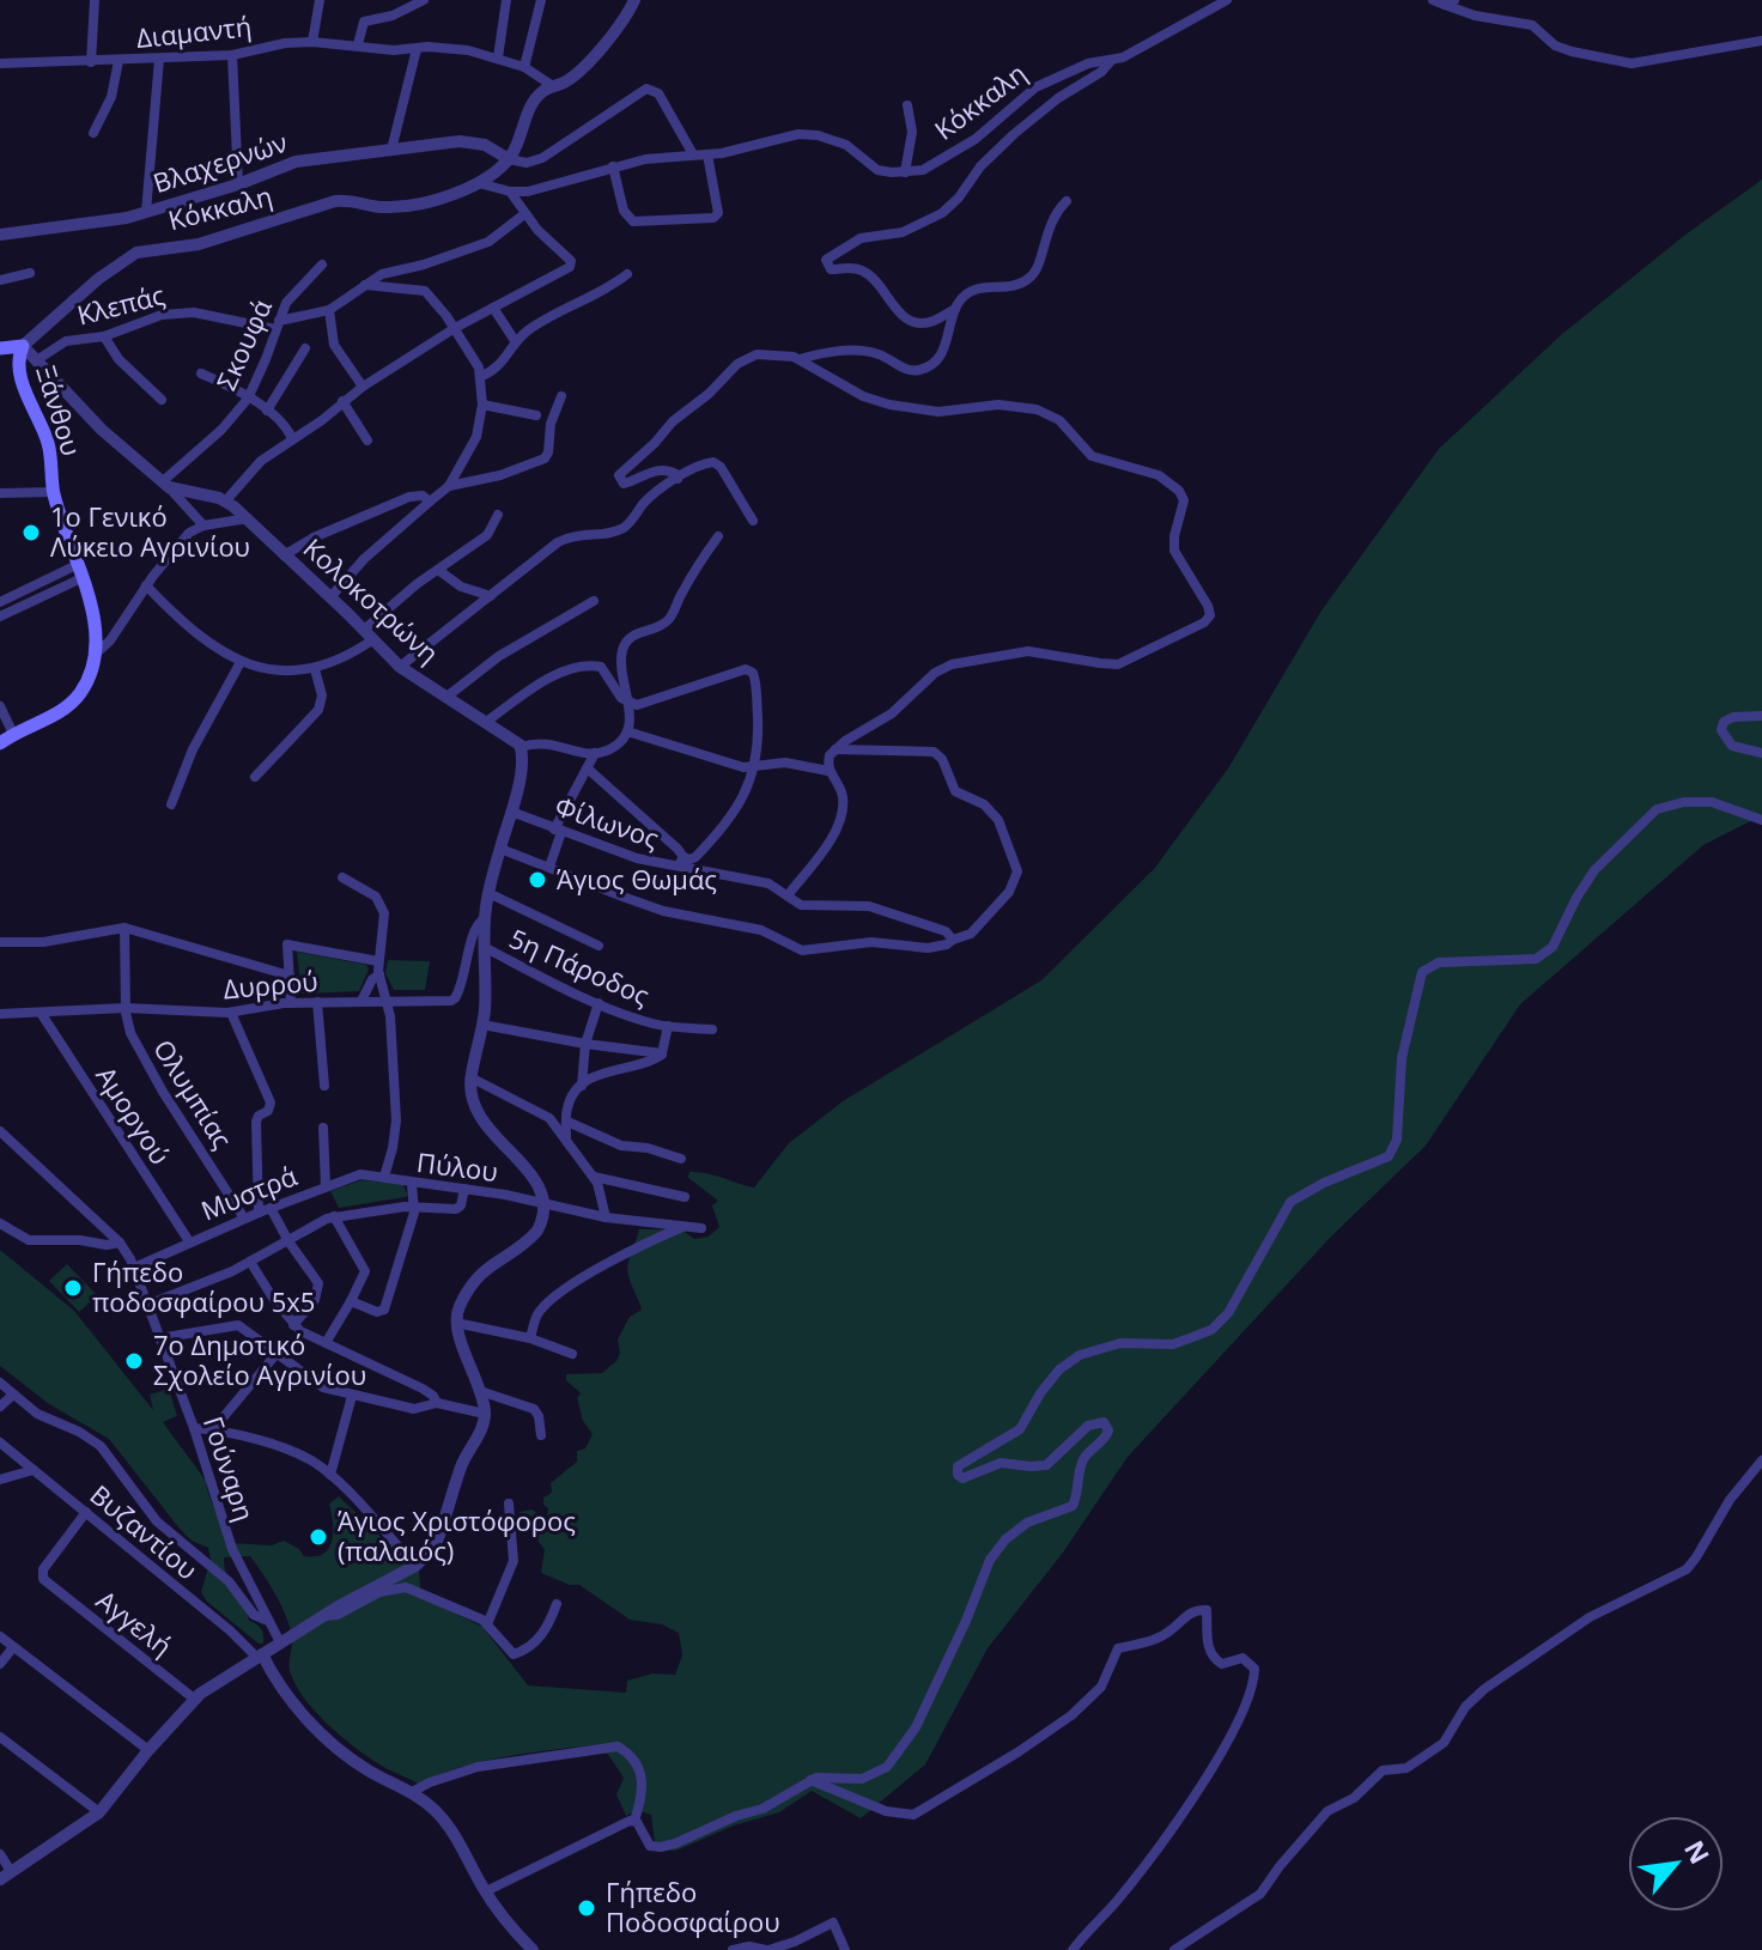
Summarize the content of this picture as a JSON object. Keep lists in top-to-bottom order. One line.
{"streets":{"main road":["Ξάνθου"],"street":["Διαμαντή","Κόκκαλη","Βλαχερνών","Κλεπάς","Σκουφά","Κολοκοτρώνη","Φίλωνος","5η Πάροδος","Δυρρού","Ολυμπίας","Αμοργού","Πύλου","Μυστρά","Γούναρη","Βυζαντίου","Αγγελή"]},"crossings":[["Διαμαντή","Κόκκαλη"],["Κόκκαλη","Βλαχερνών"],["Κόκκαλη","Ξάνθου"],["Κόκκαλη","Κολοκοτρώνη"],["Κλεπάς","Σκουφά"],["Κλεπάς","Κολοκοτρώνη"],["Σκουφά","Κολοκοτρώνη"],["Ξάνθου","Κολοκοτρώνη"],["Δυρρού","Ολυμπίας"],["Δυρρού","Αμοργού"],["Δυρρού","Πύλου"],["Ολυμπίας","Μυστρά"],["Αμοργού","Μυστρά"],["Πύλου","Μυστρά"],["Μυστρά","Γούναρη"],["Βυζαντίου","Αγγελή"]],"places":["1ο Γενικό Λύκειο Αγρινίου","Άγιος Θωμάς","Γήπεδο ποδοσφαίρου 5x5","7ο Δημοτικό Σχολείο Αγρινίου","Άγιος Χριστόφορος (παλαιός)","Γήπεδο Ποδοσφαίρου"],"north":"top right"}
